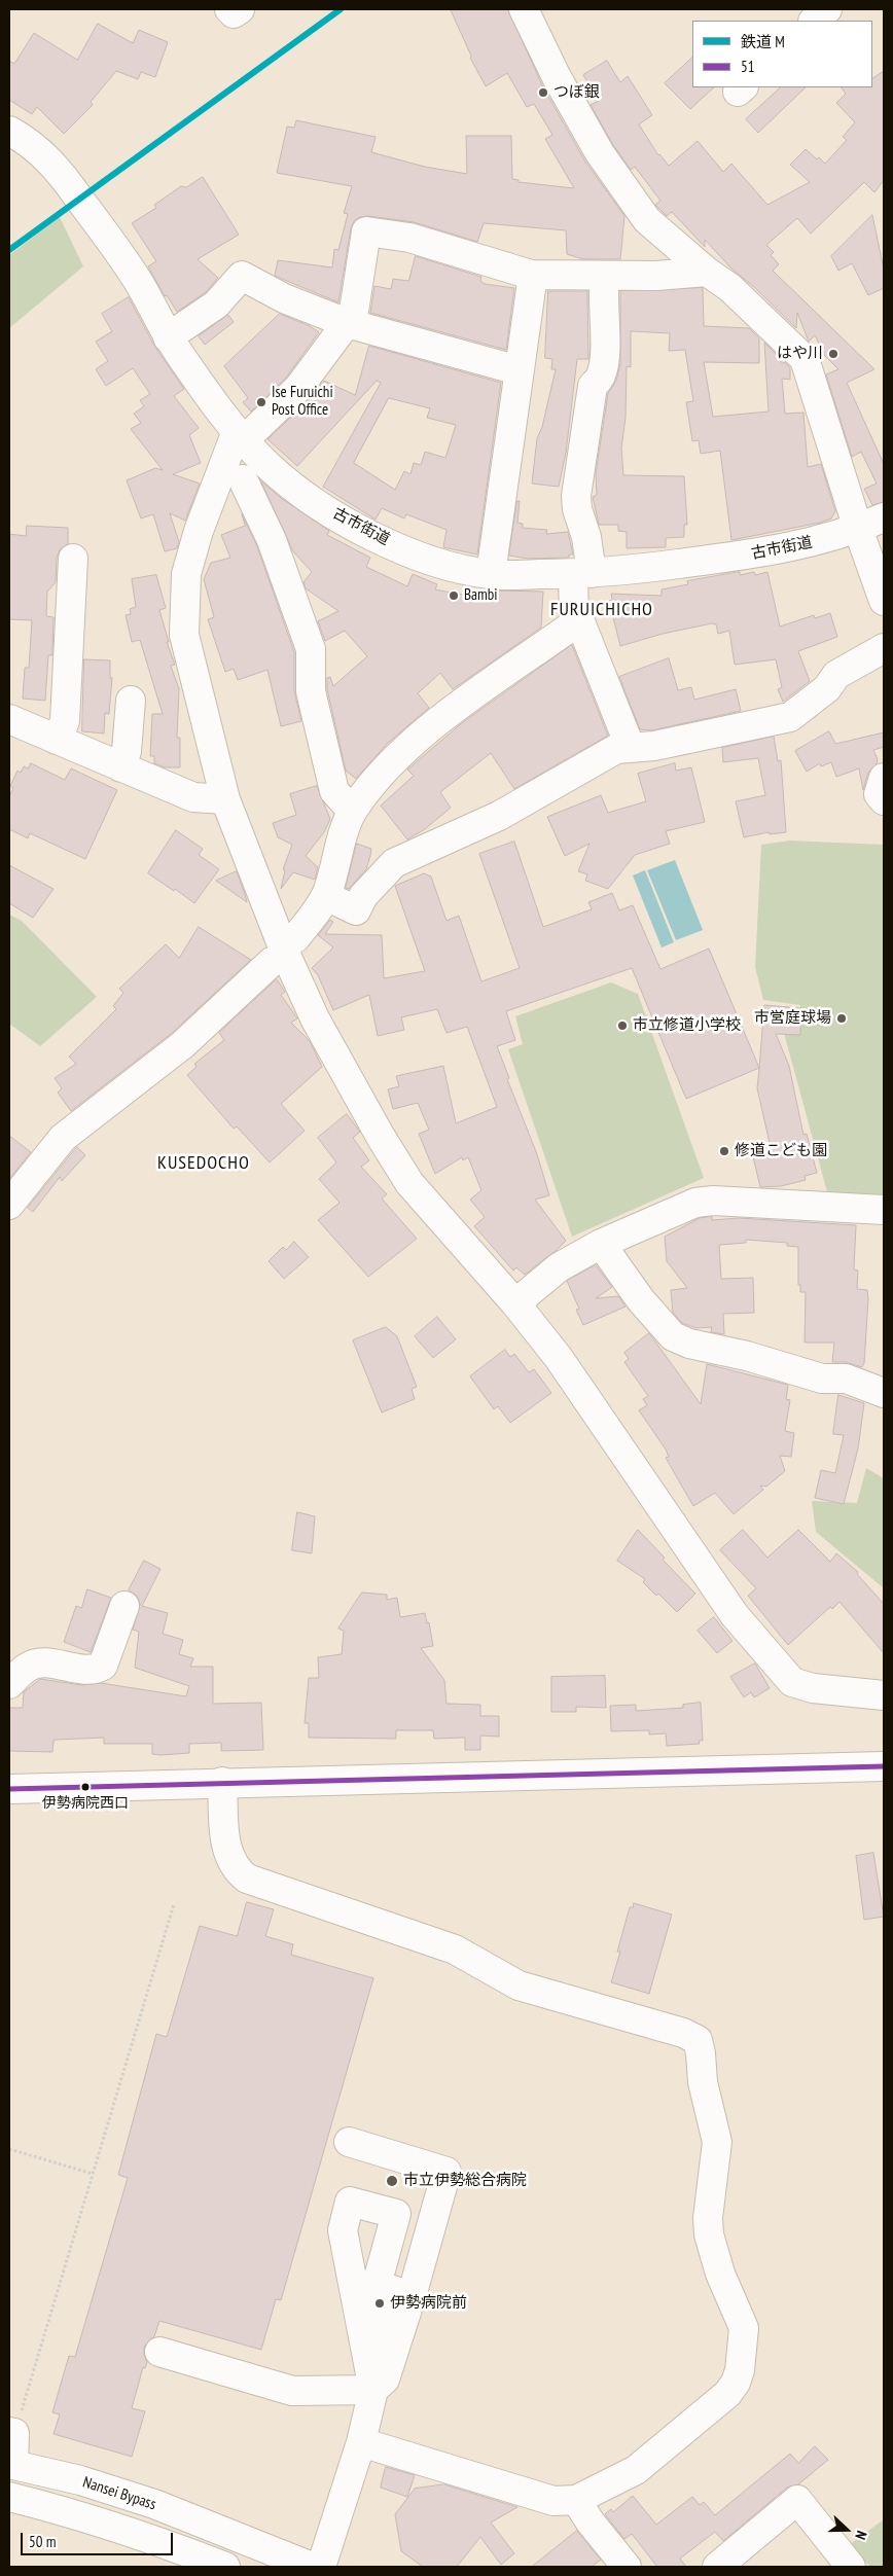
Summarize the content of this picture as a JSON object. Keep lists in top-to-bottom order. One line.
{"streets":{"main road":["古市街道","Nansei Bypass"]},"districts":["FURUICHICHO","KUSEDOCHO"],"places":["つぼ銀","はや川","Ise Furuichi Post Office","Bambi","市営庭球場","市立修道小学校","修道こども園","伊勢病院西口","市立伊勢総合病院","伊勢病院前"],"lines":["rail line M","transit line 51"],"legend":["鉄道 M","51"],"scale_bar":"50 m","north":"right"}
